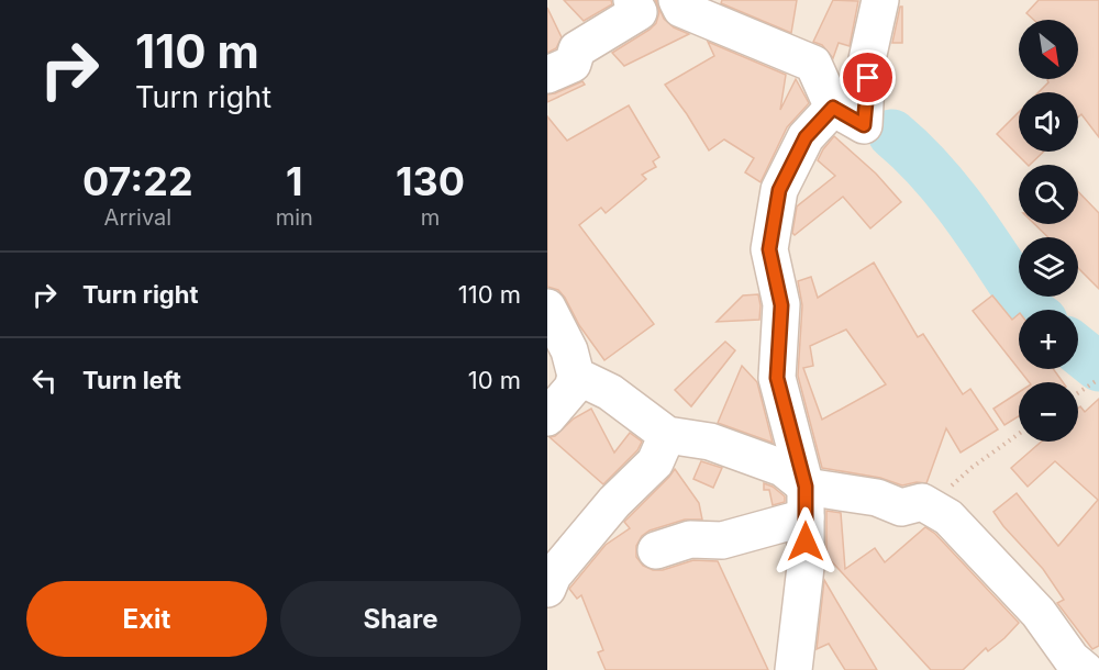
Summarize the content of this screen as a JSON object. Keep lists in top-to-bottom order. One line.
{"north":"bottom right","page":{"turn":["110 m","Turn right"],"map_buttons":["+","−"],"eta":["07:22","Arrival","1","min","130","m"],"list":[{"name":"Turn right","value":"110 m"},{"name":"Turn left","value":"10 m"}],"buttons":["Exit","Share"]}}
